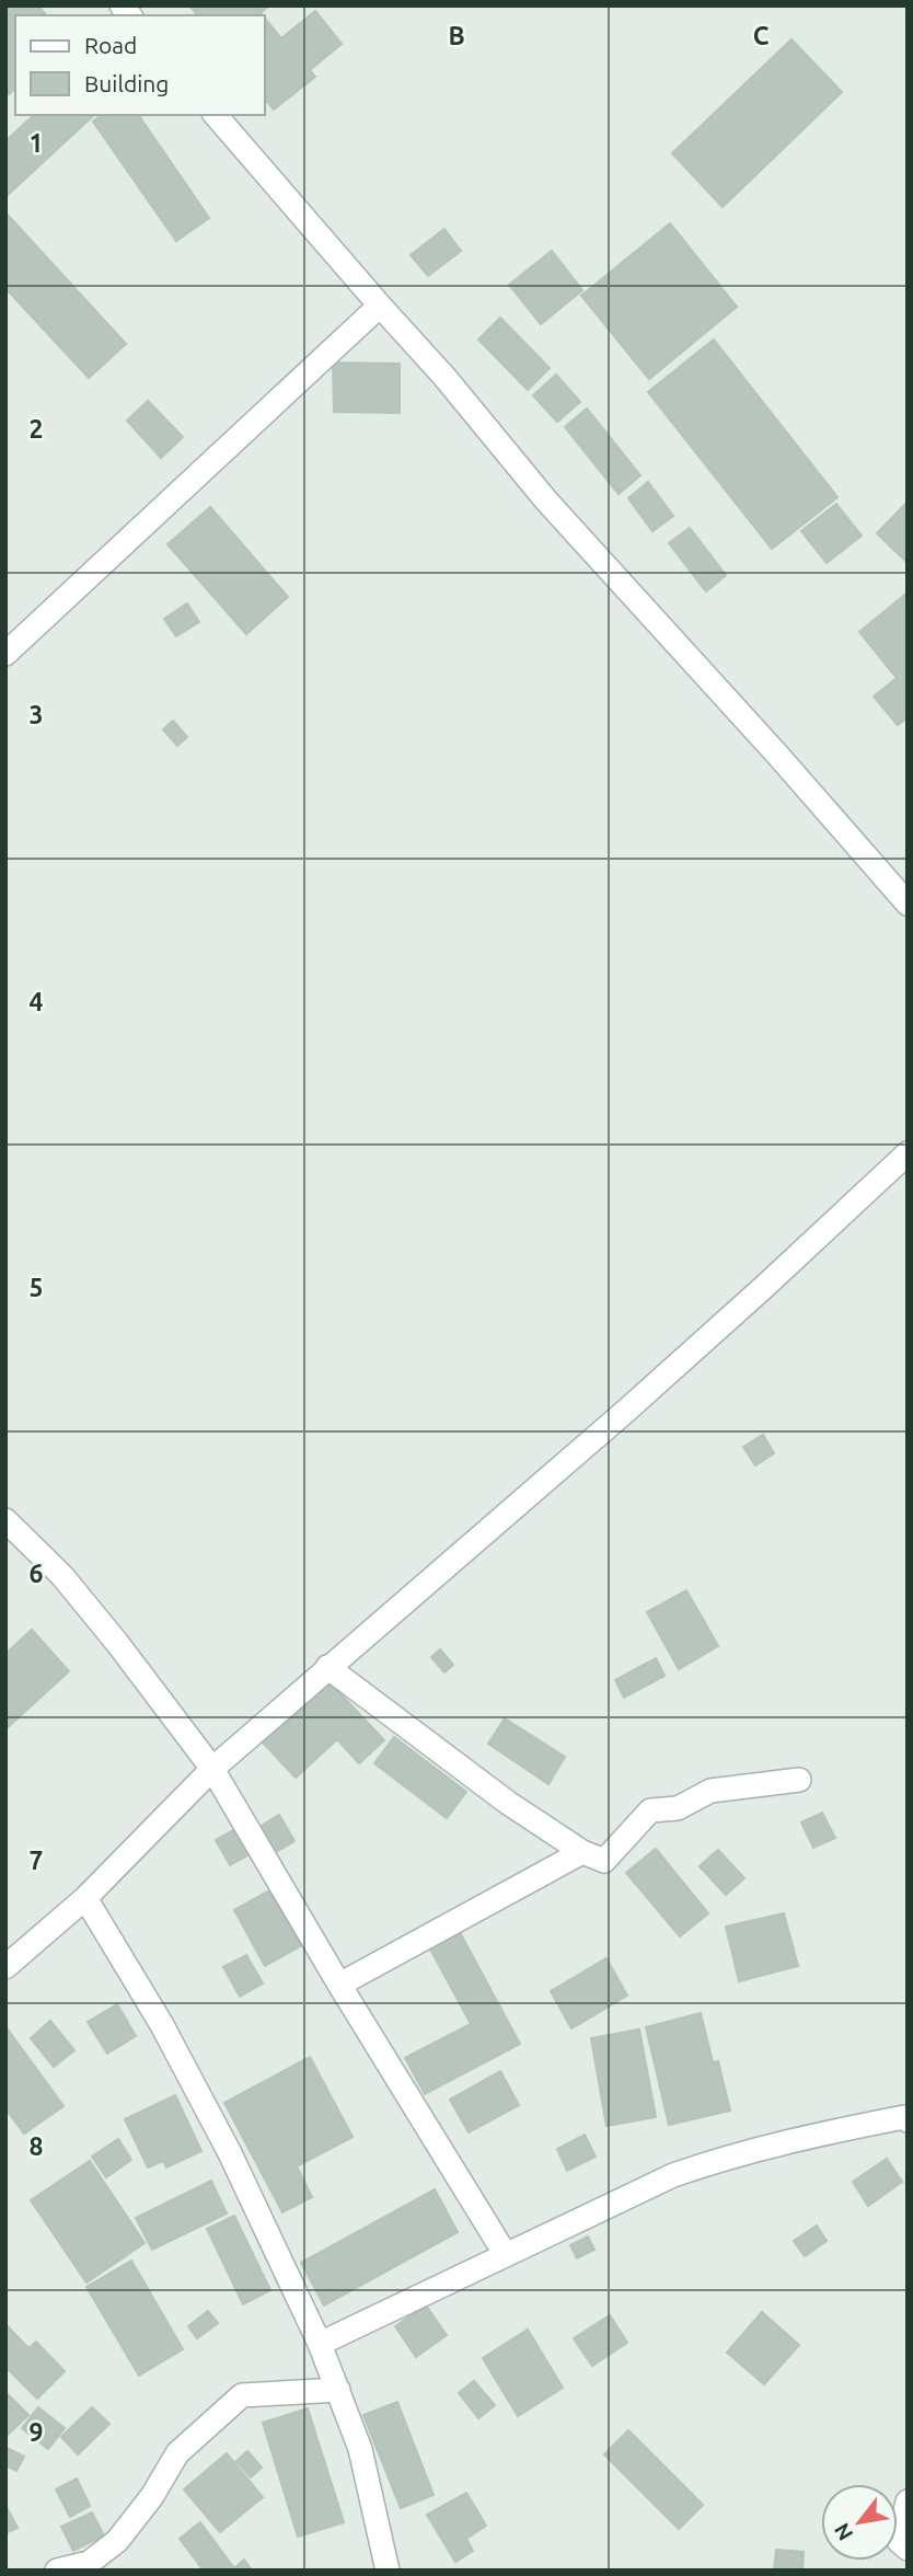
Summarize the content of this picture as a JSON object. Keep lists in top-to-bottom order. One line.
{"legend":["Road","Building"],"north":"bottom left","grid":{"columns":["B","C"],"rows":["1","2","3","4","5","6","7","8","9"]}}
